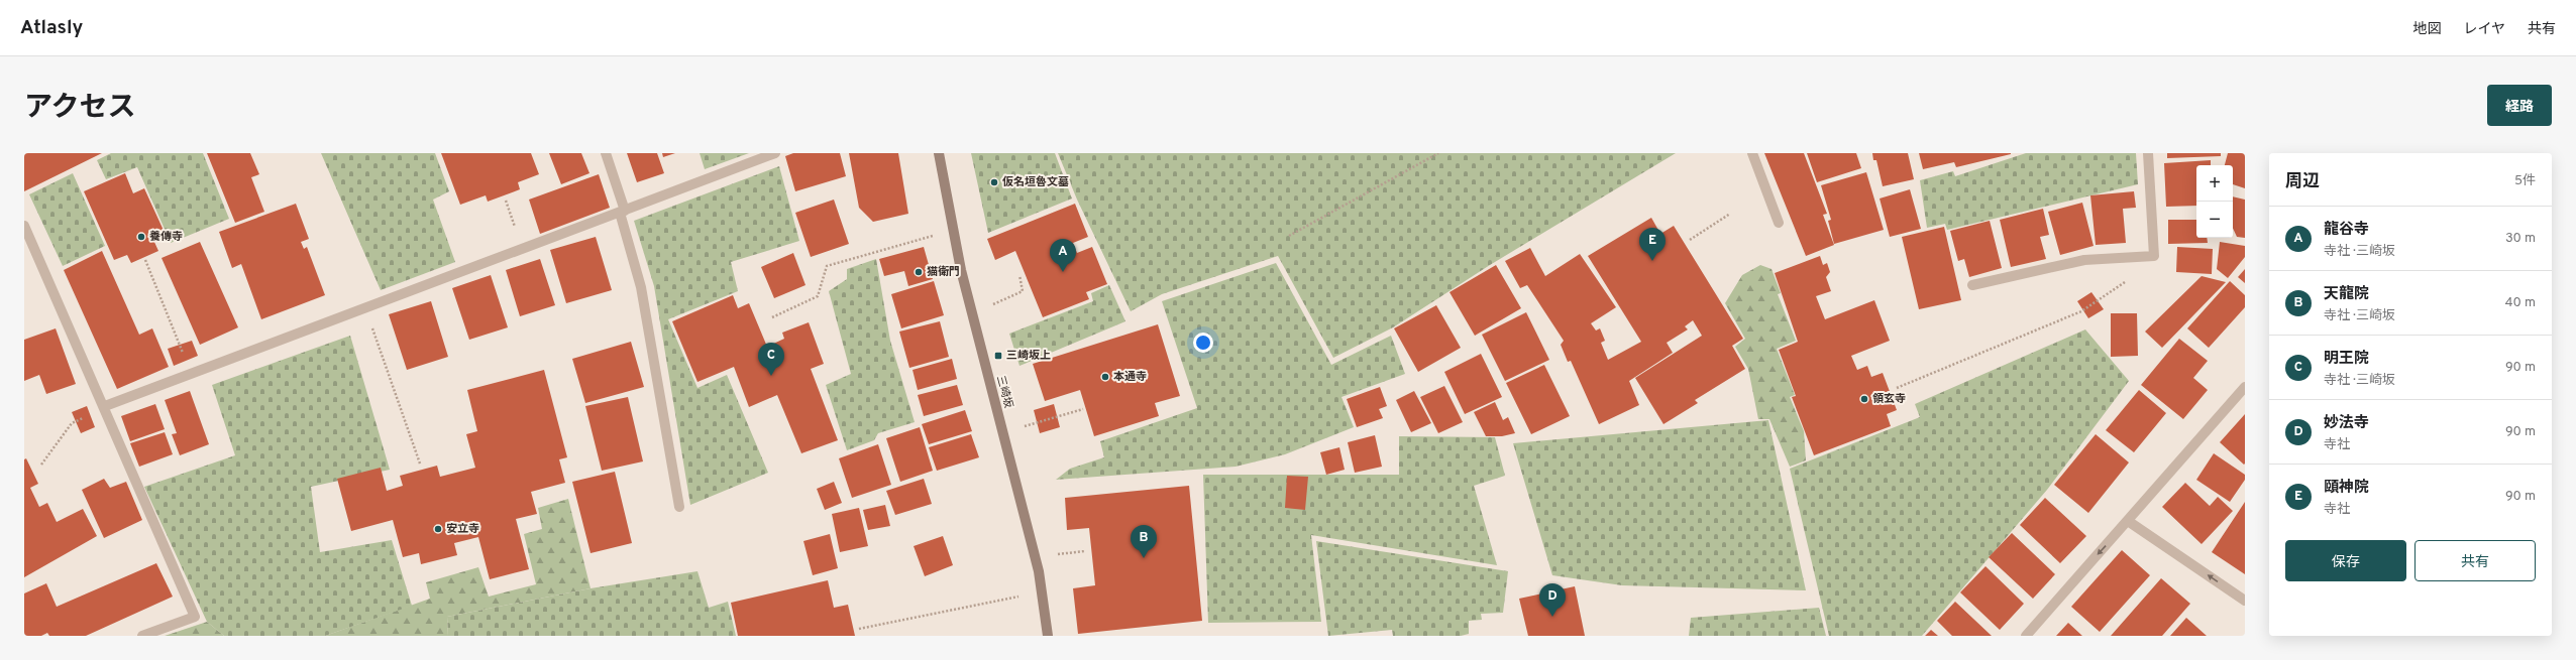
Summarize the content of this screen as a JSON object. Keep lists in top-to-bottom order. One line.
{"streets":{"main road":["三崎坂"]},"places":{"other":["仮名垣魯文墓","養傳寺","猫衛門","本通寺","領玄寺","安立寺"],"transit":["三崎坂上"]},"page":{"header":"Atlasly","nav":["地図","レイヤ","共有"],"title":"アクセス","buttons":["経路",["保存","共有"]],"heading":["周辺","5件"],"map_buttons":["+","−"],"list":[{"mark":"A","name":"龍谷寺","note":"寺社 · 三崎坂","value":"30 m"},{"mark":"B","name":"天龍院","note":"寺社 · 三崎坂","value":"40 m"},{"mark":"C","name":"明王院","note":"寺社 · 三崎坂","value":"90 m"},{"mark":"D","name":"妙法寺","note":"寺社","value":"90 m"},{"mark":"E","name":"頤神院","note":"寺社","value":"90 m"}],"pins":["E","A","C","B","D"]}}
